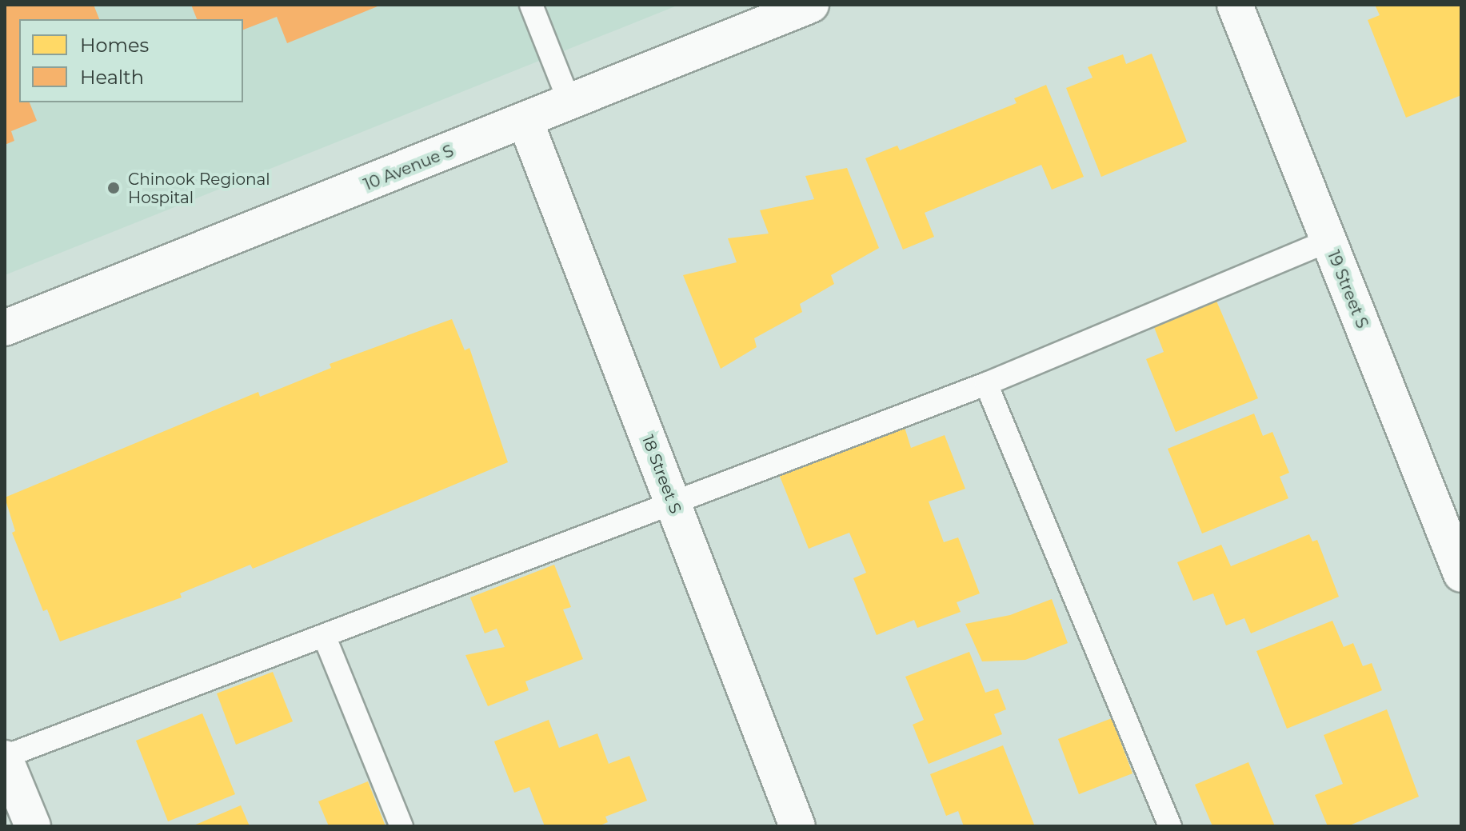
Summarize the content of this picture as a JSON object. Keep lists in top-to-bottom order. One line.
{"streets":{"street":["10 Avenue S","19 Street S","18 Street S"]},"crossings":[["10 Avenue S","18 Street S"]],"places":["Chinook Regional Hospital"],"legend":["Homes","Health"]}
